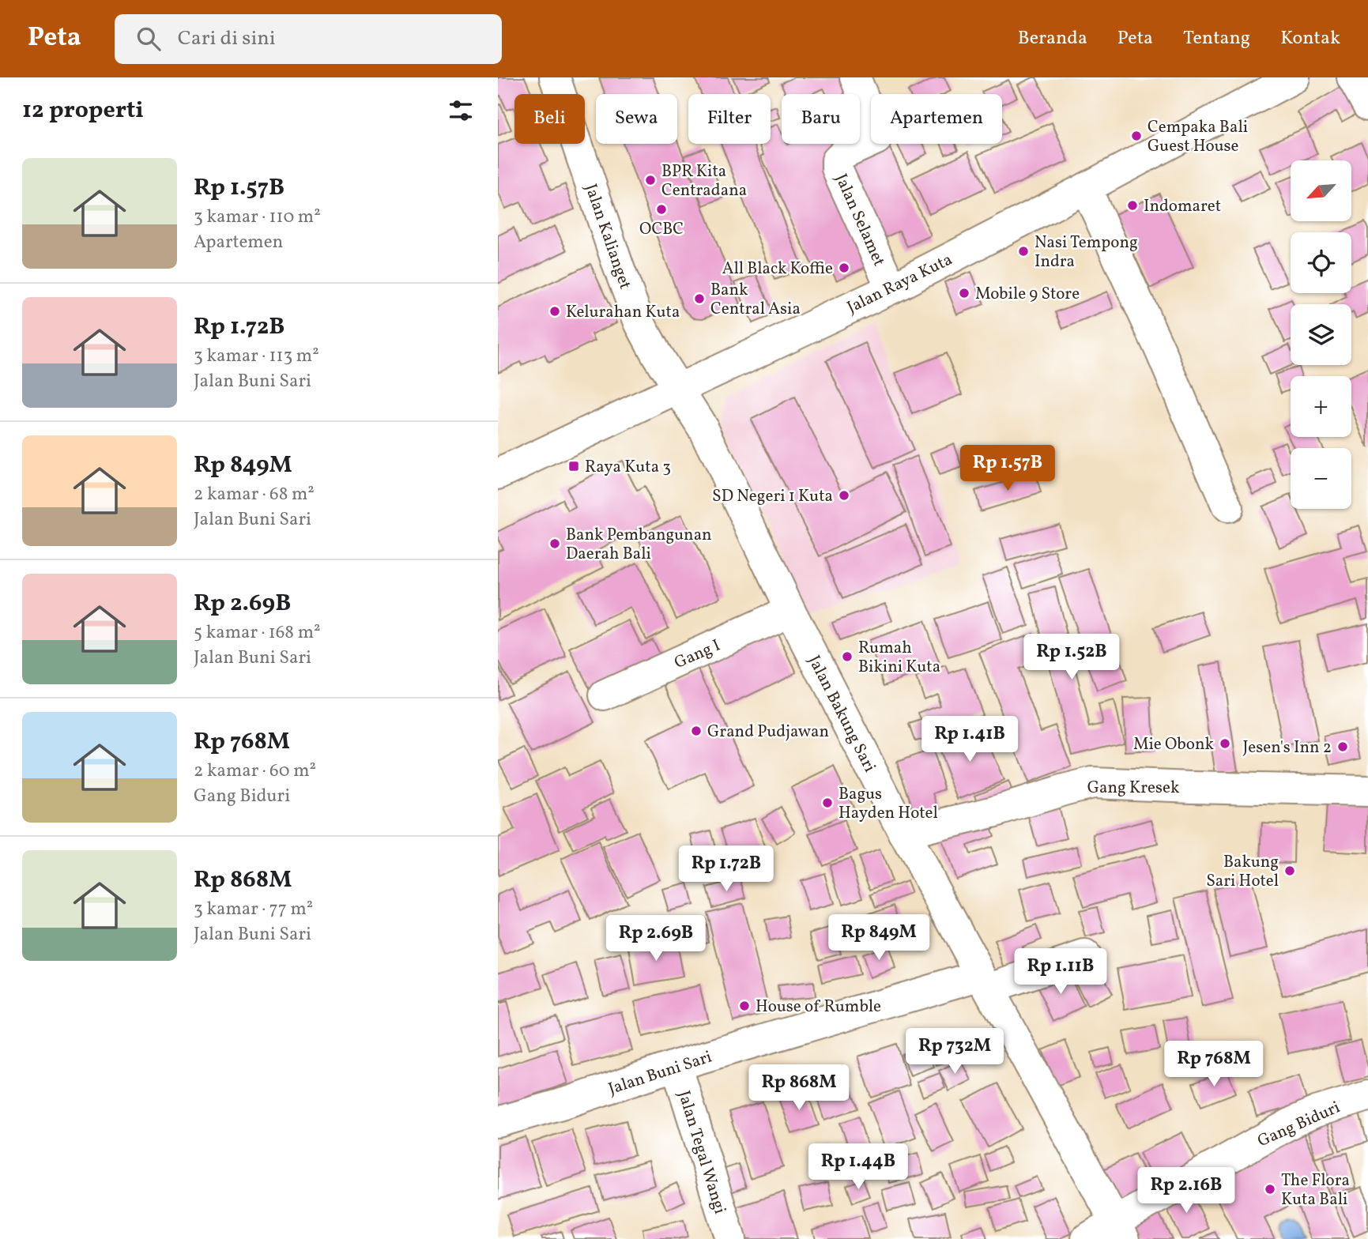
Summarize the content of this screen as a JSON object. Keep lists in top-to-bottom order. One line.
{"streets":{"main road":["Jalan Selamet","Jalan Kalianget","Jalan Raya Kuta","Gang I","Jalan Bakung Sari","Gang Kresek","Jalan Buni Sari","Gang Biduri","Jalan Tegal Wangi"]},"crossings":[["Jalan Selamet","Jalan Raya Kuta"],["Jalan Kalianget","Jalan Raya Kuta"],["Jalan Kalianget","Jalan Bakung Sari"],["Jalan Raya Kuta","Jalan Bakung Sari"],["Gang I","Jalan Bakung Sari"],["Jalan Bakung Sari","Gang Kresek"],["Jalan Bakung Sari","Jalan Buni Sari"],["Jalan Bakung Sari","Gang Biduri"],["Jalan Buni Sari","Jalan Tegal Wangi"]],"places":{"other":["Cempaka Bali Guest House","BPR Kita Centradana","Indomaret","OCBC","Nasi Tempong Indra","All Black Koffie","Mobile 9 Store","Bank Central Asia","Kelurahan Kuta","SD Negeri 1 Kuta","Bank Pembangunan Daerah Bali","Rumah Bikini Kuta","Grand Pudjawan","Mie Obonk","Jesen's Inn 2","Bagus Hayden Hotel","Bakung Sari Hotel","House of Rumble","The Flora Kuta Bali"],"transit":["Raya Kuta 3"]},"north":"bottom left","page":{"header":"Peta","search":"Cari di sini","nav":["Beranda","Peta","Tentang","Kontak"],"heading":"12 properti","chip":["Beli","Sewa","Filter","Baru","Apartemen"],"list":[{"name":"Rp 1.57B","note":"3 kamar · 110 m² · Apartemen"},{"name":"Rp 1.72B","note":"3 kamar · 113 m² · Jalan Buni Sari"},{"name":"Rp 849M","note":"2 kamar · 68 m² · Jalan Buni Sari"},{"name":"Rp 2.69B","note":"5 kamar · 168 m² · Jalan Buni Sari"},{"name":"Rp 768M","note":"2 kamar · 60 m² · Gang Biduri"},{"name":"Rp 868M","note":"3 kamar · 77 m² · Jalan Buni Sari"}],"map_buttons":["+","−"],"price":["Rp 1.57B","Rp 1.52B","Rp 1.41B","Rp 1.72B","Rp 849M","Rp 2.69B","Rp 1.11B","Rp 732M","Rp 768M","Rp 868M","Rp 1.44B","Rp 2.16B"]}}
